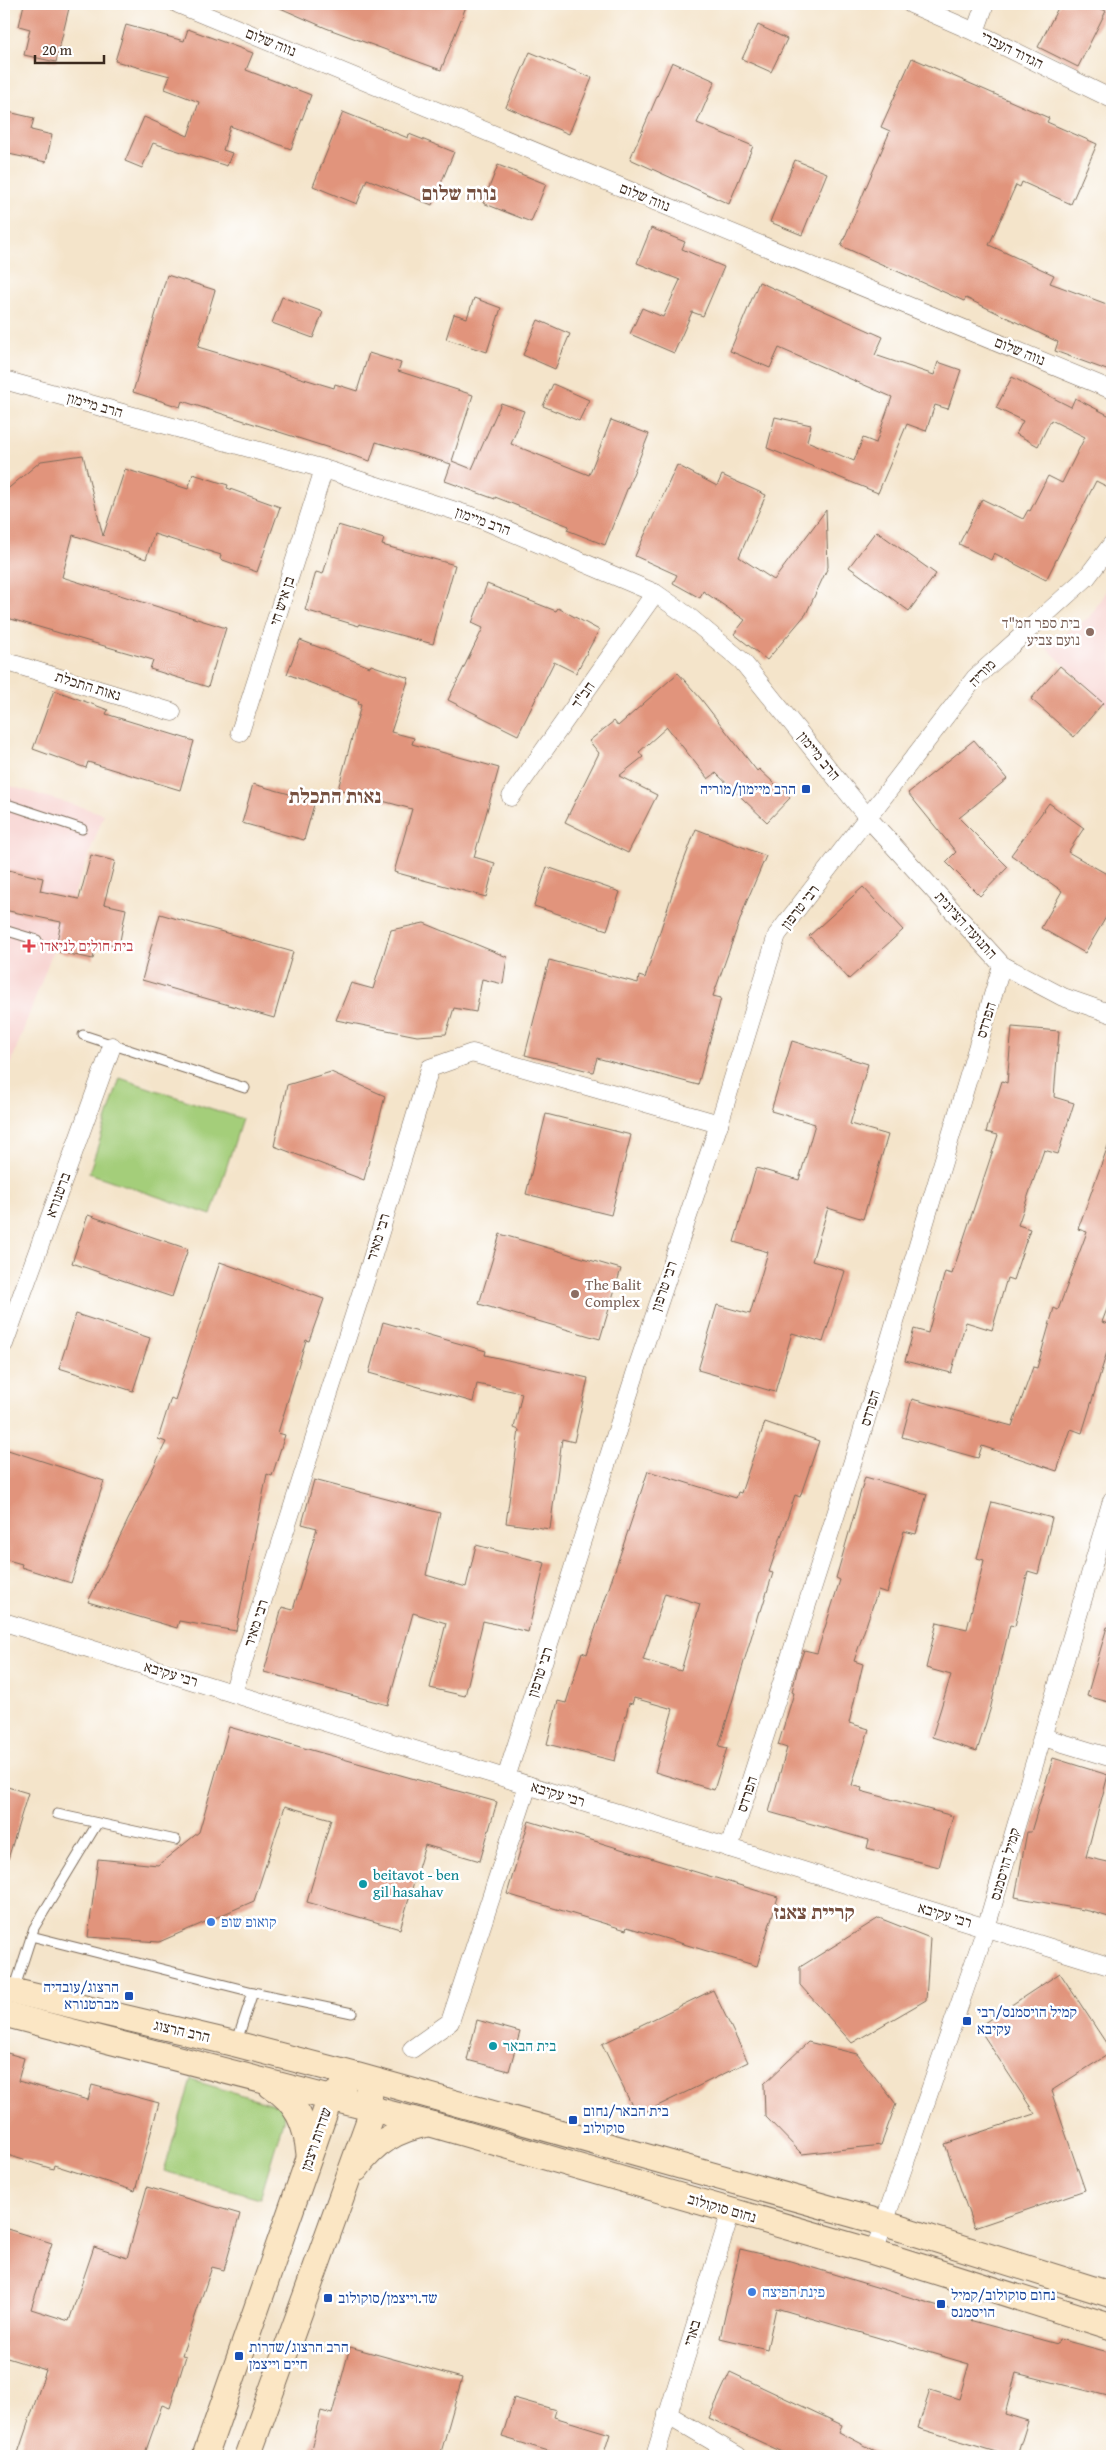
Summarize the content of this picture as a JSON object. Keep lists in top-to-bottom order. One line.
{"streets":{"main road":["הרב הרצוג","שדרות ויצמן","נחום סוקולוב"],"street":["נווה שלום","הגדוד העברי","הרב מיימון","בן איש חי","מוריה","נאות התכלת","חב\"ד","רבי טרפון","התנועה הציונית","הפרדס","ברטנורא","רבי מאיר","רבי עקיבא","קמיל הויסמנס","בארי"]},"crossings":[["הרב מיימון","בן איש חי"],["הרב מיימון","מוריה"],["הרב מיימון","חב\"ד"],["הרב מיימון","רבי טרפון"],["הרב מיימון","התנועה הציונית"],["מוריה","רבי טרפון"],["מוריה","התנועה הציונית"],["רבי טרפון","התנועה הציונית"],["רבי טרפון","רבי מאיר"],["רבי טרפון","רבי עקיבא"],["התנועה הציונית","הפרדס"],["הפרדס","רבי עקיבא"],["רבי מאיר","רבי עקיבא"],["רבי עקיבא","קמיל הויסמנס"],["קמיל הויסמנס","נחום סוקולוב"],["הרב הרצוג","שדרות ויצמן"],["הרב הרצוג","נחום סוקולוב"],["שדרות ויצמן","נחום סוקולוב"],["נחום סוקולוב","בארי"]],"districts":["נווה שלום","נאות התכלת","קריית צאנז"],"places":{"other":["בית ספר חמ\"ד נועם צביע","The Balit Complex","beitavot - ben gil hasahav","קואופ שופ","בית הבאר","פינת הפיצה"],"transit":["הרב מיימון/מוריה","הרצוג/עובדיה מברטנורא","קמיל הויסמנס/רבי עקיבא","בית הבאר/נחום סוקולוב","שד.וייצמן/סוקולוב","נחום סוקולוב/קמיל הויסמנס","הרב הרצוג/שדרות חיים וייצמן"],"health":["בית חולים לניאדו"]},"scale_bar":"20 m"}
